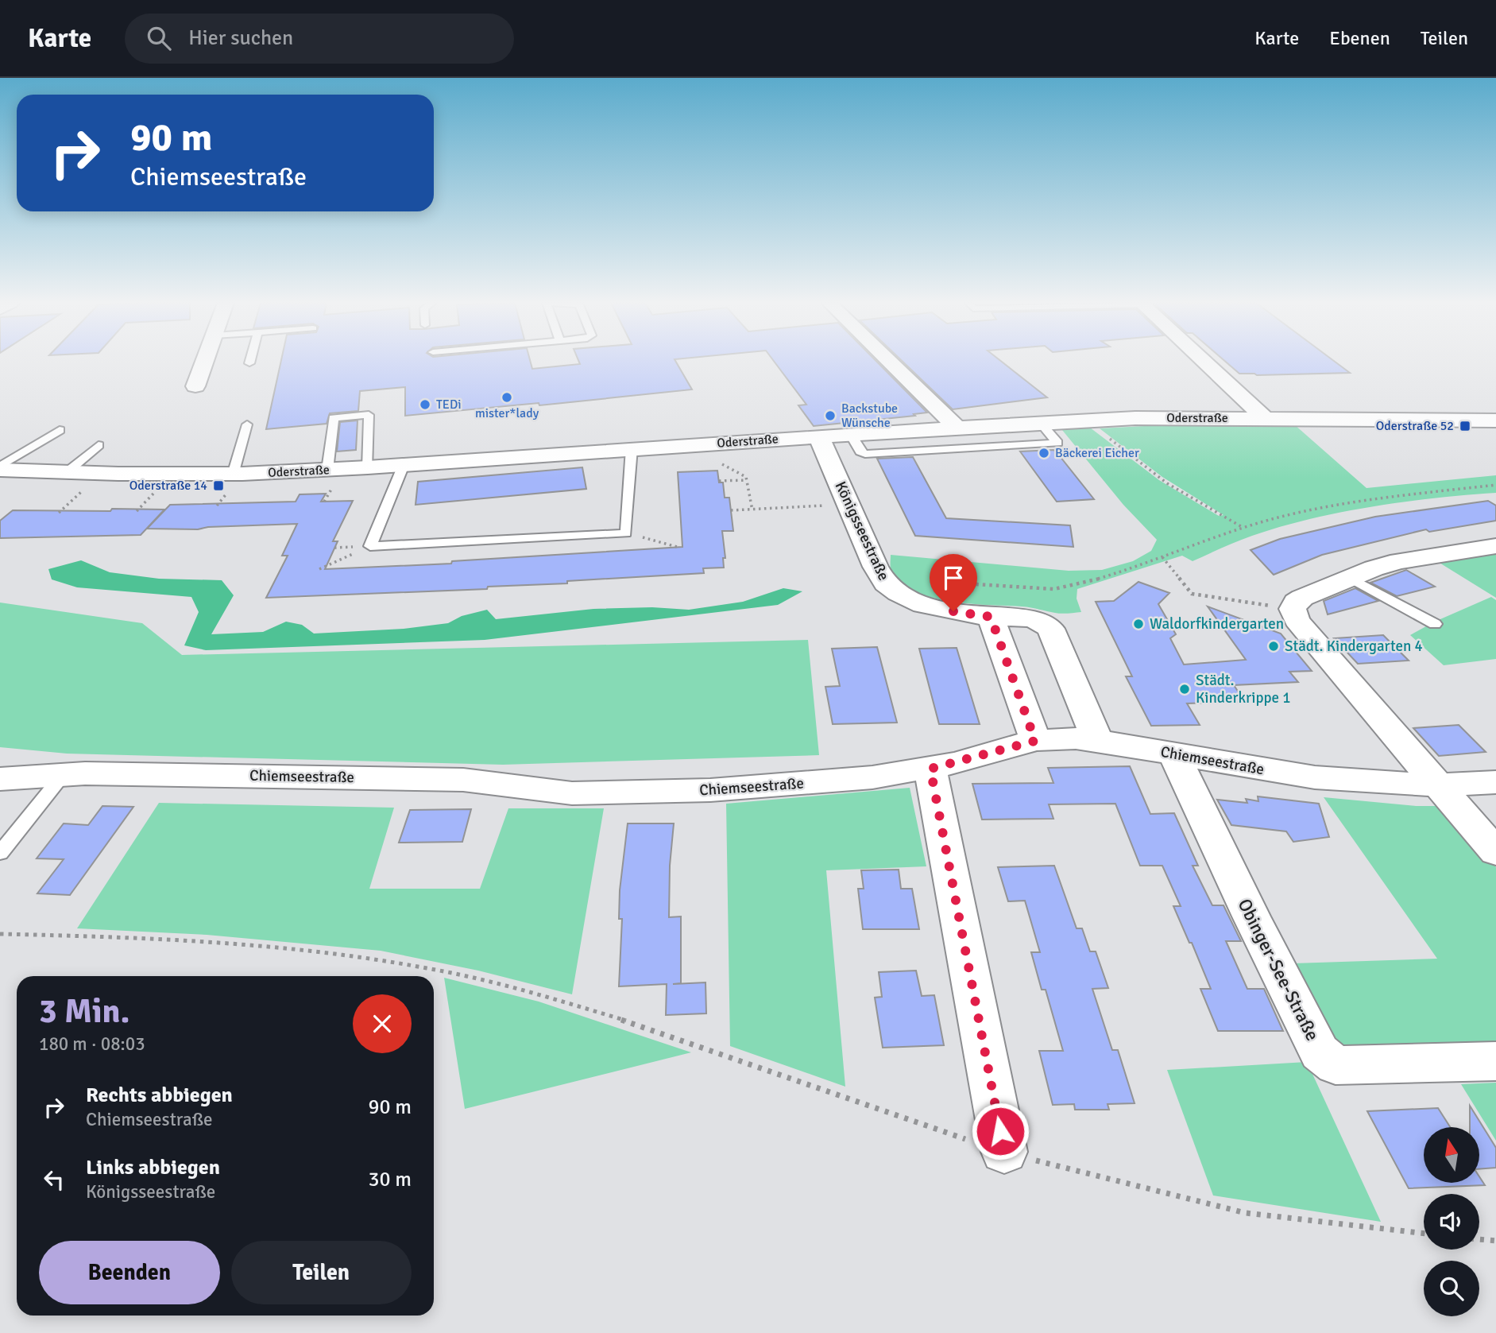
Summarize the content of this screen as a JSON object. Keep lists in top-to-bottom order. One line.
{"streets":{"street":["Oderstraße","Königsseestraße","Chiemseestraße","Obinger-See-Straße"]},"crossings":[["Oderstraße","Königsseestraße"],["Königsseestraße","Chiemseestraße"],["Chiemseestraße","Obinger-See-Straße"]],"places":{"other":["mister*lady","TEDi","Backstube Wünsche","Bäckerei Eicher","Waldorfkindergarten","Städt. Kindergarten 4","Städt. Kinderkrippe 1"],"transit":["Oderstraße 52","Oderstraße 14"]},"north":"top","page":{"header":"Karte","search":"Hier suchen","nav":["Karte","Ebenen","Teilen"],"turn":["90 m","Chiemseestraße"],"heading":["3 Min.","180 m · 08:03"],"list":[{"name":"Rechts abbiegen","note":"Chiemseestraße","value":"90 m"},{"name":"Links abbiegen","note":"Königsseestraße","value":"30 m"}],"buttons":["Beenden","Teilen"]}}
